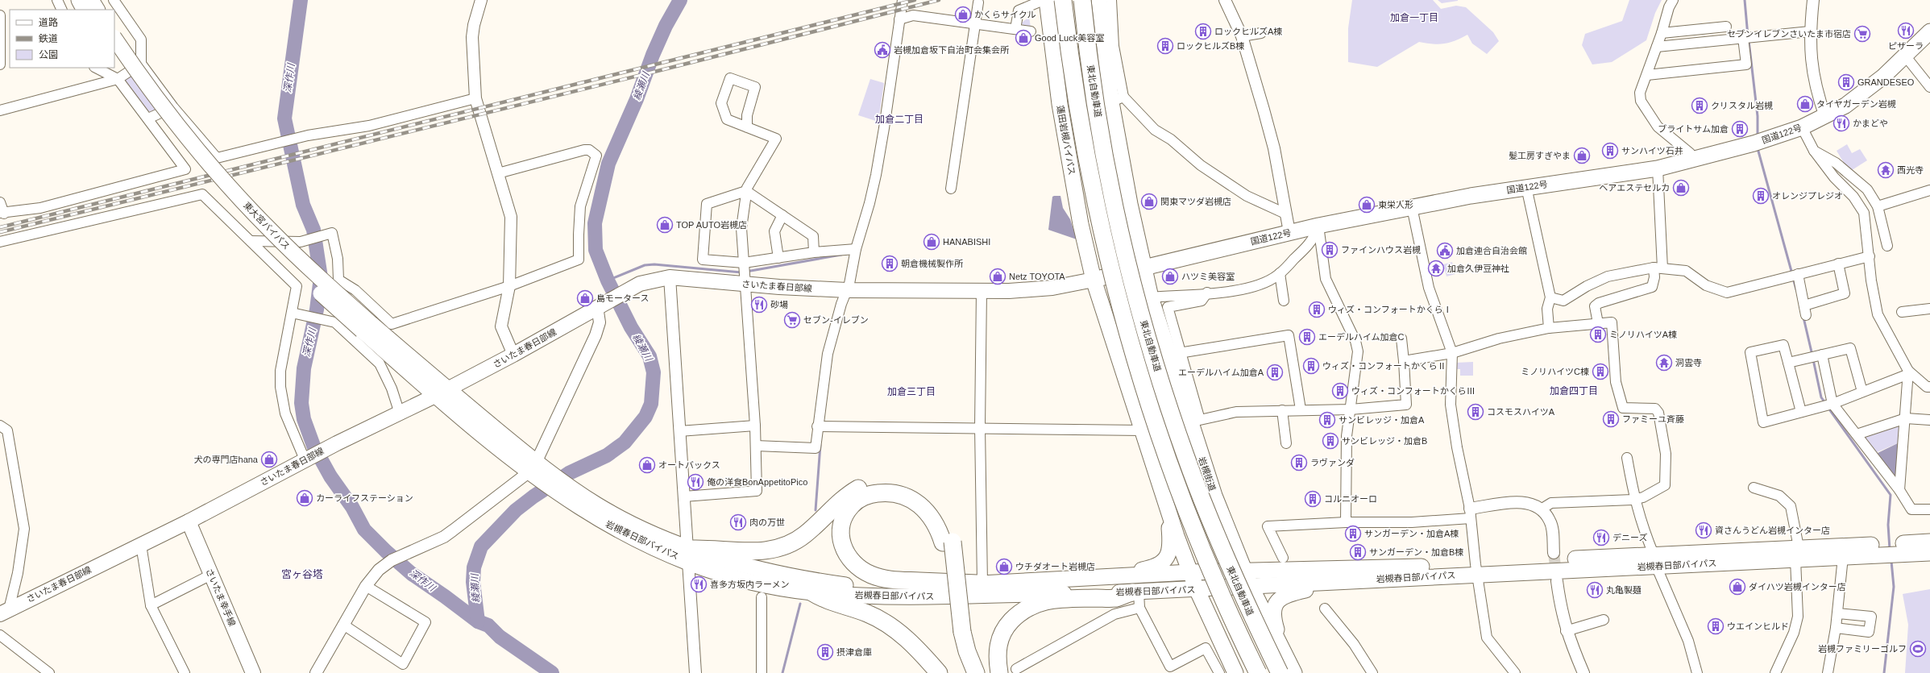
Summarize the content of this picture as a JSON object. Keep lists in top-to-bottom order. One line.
{"streets":{"highway":["東北自動車道","国道122号","蓮田岩槻バイパス","東大宮バイパス","岩槻街道","岩槻春日部バイパス"],"main road":["さいたま春日部線","さいたま幸手線"]},"crossings":[["国道122号","蓮田岩槻バイパス"],["国道122号","さいたま春日部線"],["国道122号","岩槻街道"],["蓮田岩槻バイパス","さいたま春日部線"],["東大宮バイパス","さいたま春日部線"],["東大宮バイパス","岩槻春日部バイパス"],["さいたま春日部線","岩槻春日部バイパス"],["さいたま春日部線","さいたま幸手線"],["岩槻街道","岩槻春日部バイパス"]],"districts":["加倉一丁目","加倉二丁目","加倉四丁目","加倉三丁目","宮ヶ谷塔"],"water":["深作川","綾瀬川"],"places":{"shop":["かくらサイクル","Good Luck美容室","タイヤガーデン岩槻","髪工房すぎやま","ヘアエステセルカ","関東マツダ岩槻店","東栄人形","TOP AUTO岩槻店","HANABISHI","Netz TOYOTA","ハツミ美容室","島モータース","犬の専門店hana","オートバックス","カーライフステーション","ウチダオート岩槻店","ダイハツ岩槻インター店"],"restaurant":["ピザーラ","かまどや","砂場","俺の洋食BonAppetitoPico","肉の万世","資さんうどん岩槻インター店","デニーズ","喜多方坂内ラーメン","丸亀製麺"],"building":["ロックヒルズA棟","ロックヒルズB棟","GRANDESEO","クリスタル岩槻","ブライトサム加倉","サンハイツ石井","オレンジプレジオ","ファインハウス岩槻","朝倉機械製作所","ウィズ・コンフォートかくらⅠ","ミノリハイツA棟","エーデルハイム加倉C","ウィズ・コンフォートかくらⅡ","ミノリハイツC棟","エーデルハイム加倉A","ウィズ・コンフォートかくらⅢ","コスモスハイツA","ファミーユ斉藤","サンビレッジ・加倉A","サンビレッジ・加倉B","ラヴァンダ","コルニオーロ","サンガーデン・加倉A棟","サンガーデン・加倉B棟","ウエインヒルド","摂津倉庫"],"supermarket":["セブンイレブンさいたま市宿店","セブン-イレブン"],"public building":["岩槻加倉坂下自治町会集会所","加倉連合自治会館"],"temple":["西光寺","加倉久伊豆神社","洞雲寺"],"sports":["岩槻ファミリーゴルフ"]},"legend":["道路","鉄道","公園"]}
